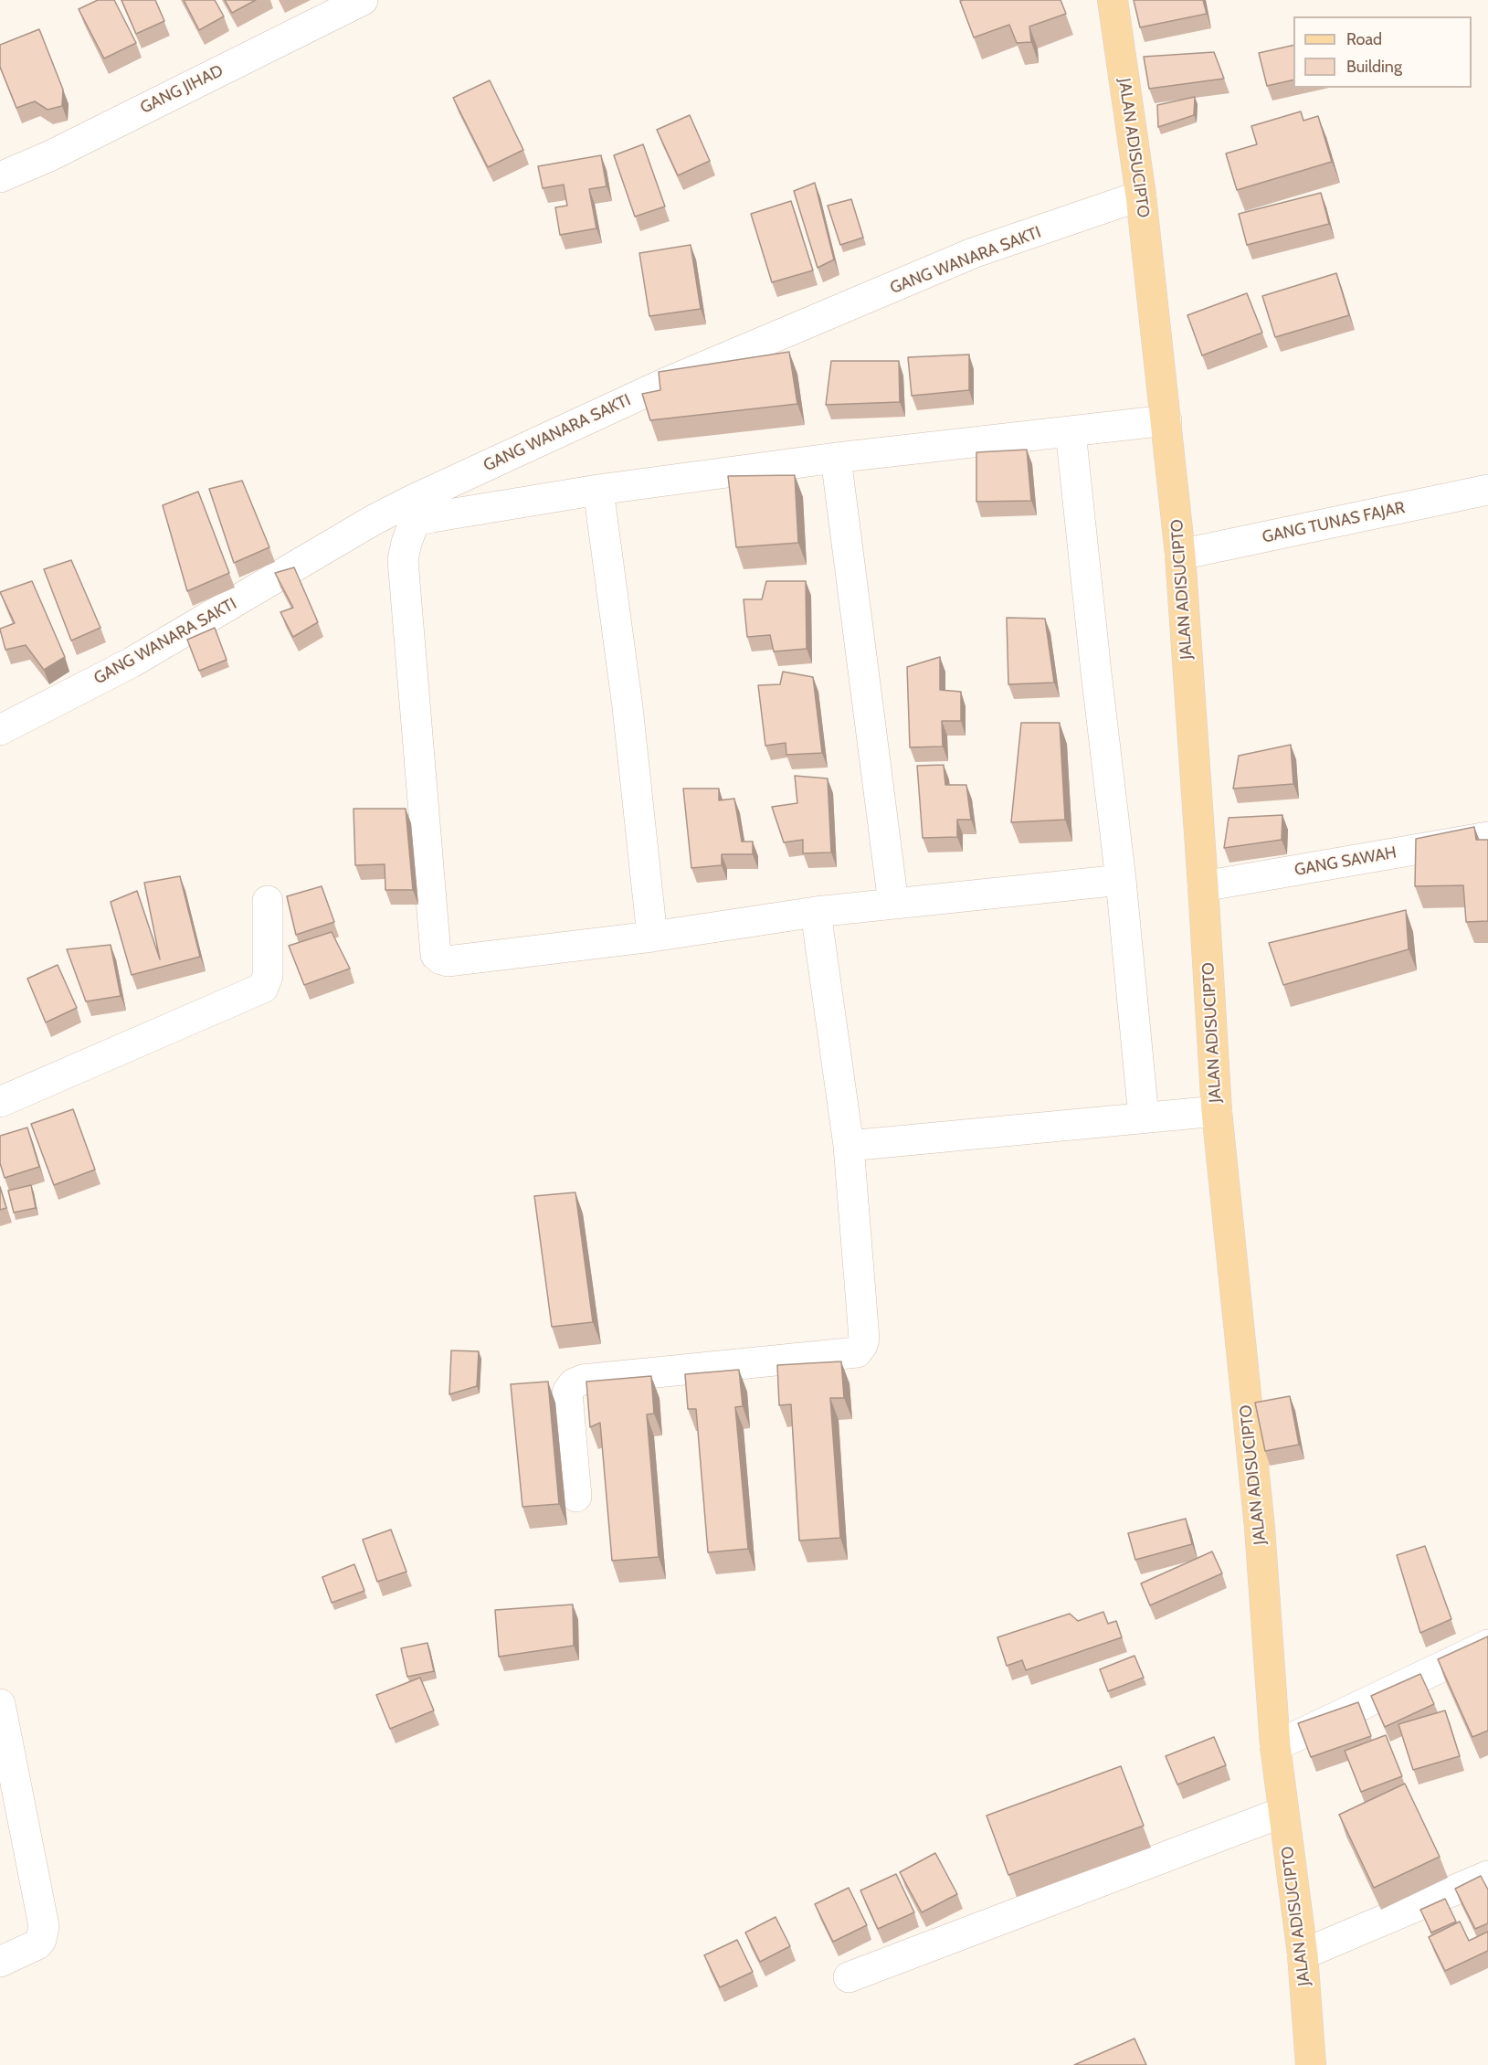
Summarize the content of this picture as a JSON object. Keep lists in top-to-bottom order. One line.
{"streets":{"main road":["JALAN ADISUCIPTO"],"street":["GANG JIHAD","GANG WANARA SAKTI","GANG TUNAS FAJAR","GANG SAWAH"]},"crossings":[["JALAN ADISUCIPTO","GANG WANARA SAKTI"],["JALAN ADISUCIPTO","GANG TUNAS FAJAR"],["JALAN ADISUCIPTO","GANG SAWAH"]],"legend":["Road","Building"]}
